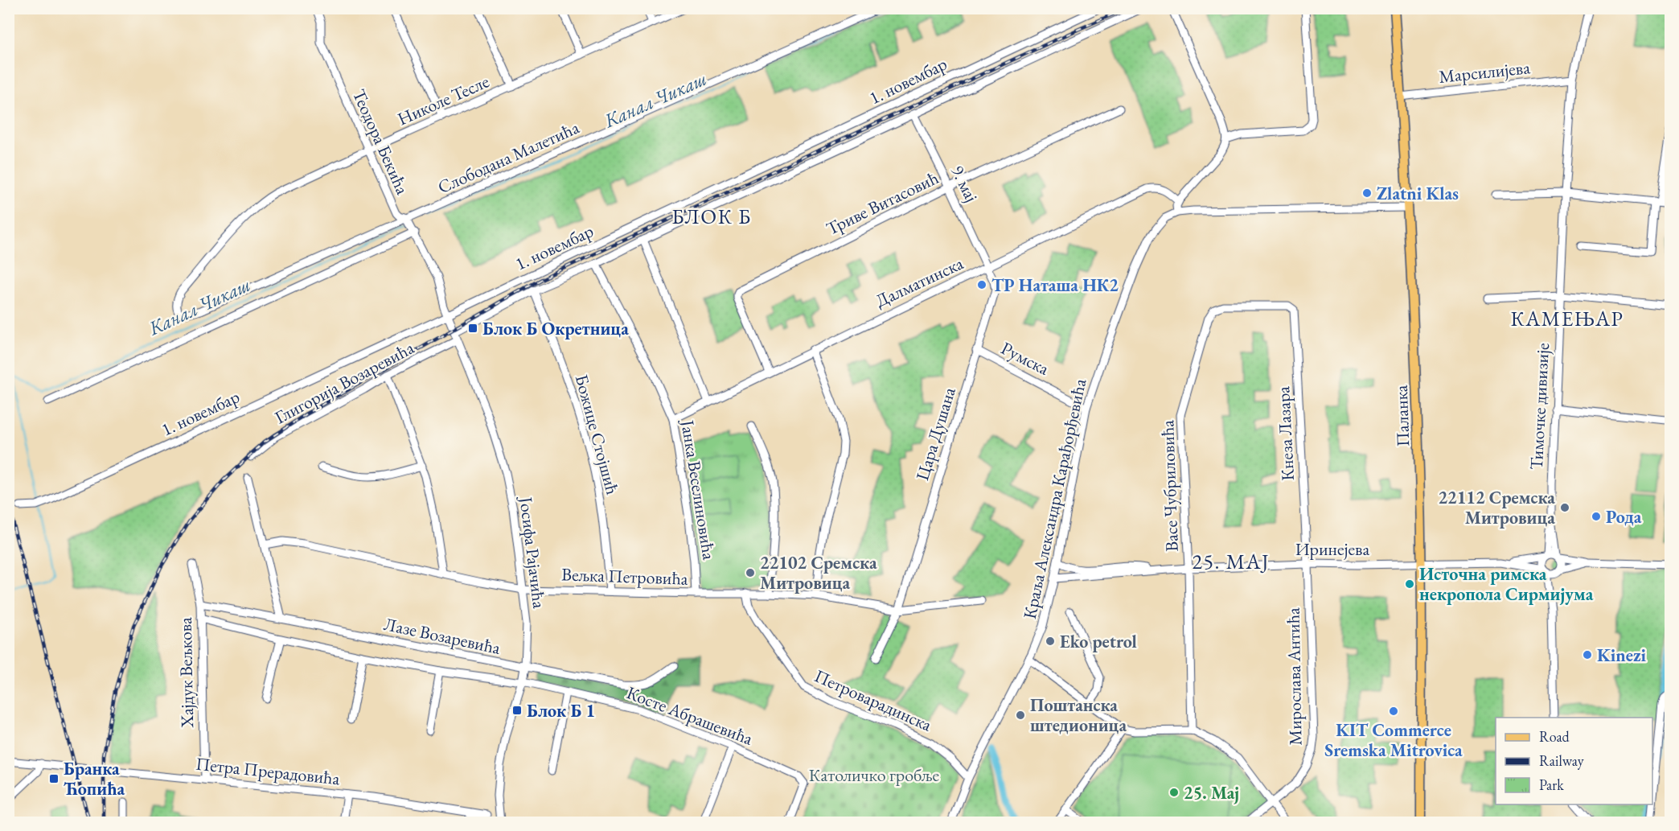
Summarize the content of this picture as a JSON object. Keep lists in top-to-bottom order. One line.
{"streets":{"main road":["Паланка"],"street":["Марсилијева","1. новембар","Николе Тесле","Теодора Бекића","Слободана Малетића","9. мај","Триве Витасовић","Далматинска","Румска","Глигорија Возаревића","Тимочке дивизије","Цара Душана","Кнеза Лазара","Божице Стојшић","Васе Чубриловића","Јанка Веселиновића","Краља Александра Карађорђевића","Иринејева","Јосифа Рајачића","Вељка Петровића","Лазе Возаревића","Хајдук Вељкова","Мирослава Антића","Петроварадинска","Косте Абрашевића","Петра Прерадовића"]},"crossings":[["Марсилијева","Паланка"],["1. новембар","Теодора Бекића"],["1. новембар","9. мај"],["1. новембар","Божице Стојшић"],["1. новембар","Јанка Веселиновића"],["1. новембар","Јосифа Рајачића"],["Николе Тесле","Теодора Бекића"],["Николе Тесле","Слободана Малетића"],["Теодора Бекића","Слободана Малетића"],["Теодора Бекића","Јосифа Рајачића"],["9. мај","Триве Витасовић"],["9. мај","Далматинска"],["9. мај","Цара Душана"],["Триве Витасовић","Далматинска"],["Далматинска","Цара Душана"],["Далматинска","Јанка Веселиновића"],["Румска","Цара Душана"],["Румска","Краља Александра Карађорђевића"],["Глигорија Возаревића","Јосифа Рајачића"],["Паланка","Иринејева"],["Цара Душана","Вељка Петровића"],["Кнеза Лазара","Васе Чубриловића"],["Кнеза Лазара","Иринејева"],["Кнеза Лазара","Мирослава Антића"],["Божице Стојшић","Вељка Петровића"],["Васе Чубриловића","Иринејева"],["Јанка Веселиновића","Вељка Петровића"],["Краља Александра Карађорђевића","Иринејева"],["Краља Александра Карађорђевића","Петроварадинска"],["Иринејева","Мирослава Антића"],["Јосифа Рајачића","Вељка Петровића"],["Јосифа Рајачића","Лазе Возаревића"],["Јосифа Рајачића","Петра Прерадовића"],["Вељка Петровића","Петроварадинска"],["Лазе Возаревића","Хајдук Вељкова"],["Лазе Возаревића","Косте Абрашевића"],["Хајдук Вељкова","Петра Прерадовића"]],"districts":["БЛОК Б","КАМЕЊАР","25. МАЈ"],"water":["Канал Чикаш"],"parks":["Католичко гробље"],"places":{"other":["Zlatni Klas","ТР Наташа НК2","22112 Сремска Митровица","Рода","22102 Сремска Митровица","Источна римска некропола Сирмијума","Eko petrol","Kinezi","KIT Commerce Sremska Mitrovica","Поштанска штедионица","25. Maj"],"transit":["Блок Б Окретница","Блок Б 1","Бранка Ћопића"]},"legend":["Road","Railway","Park"]}
